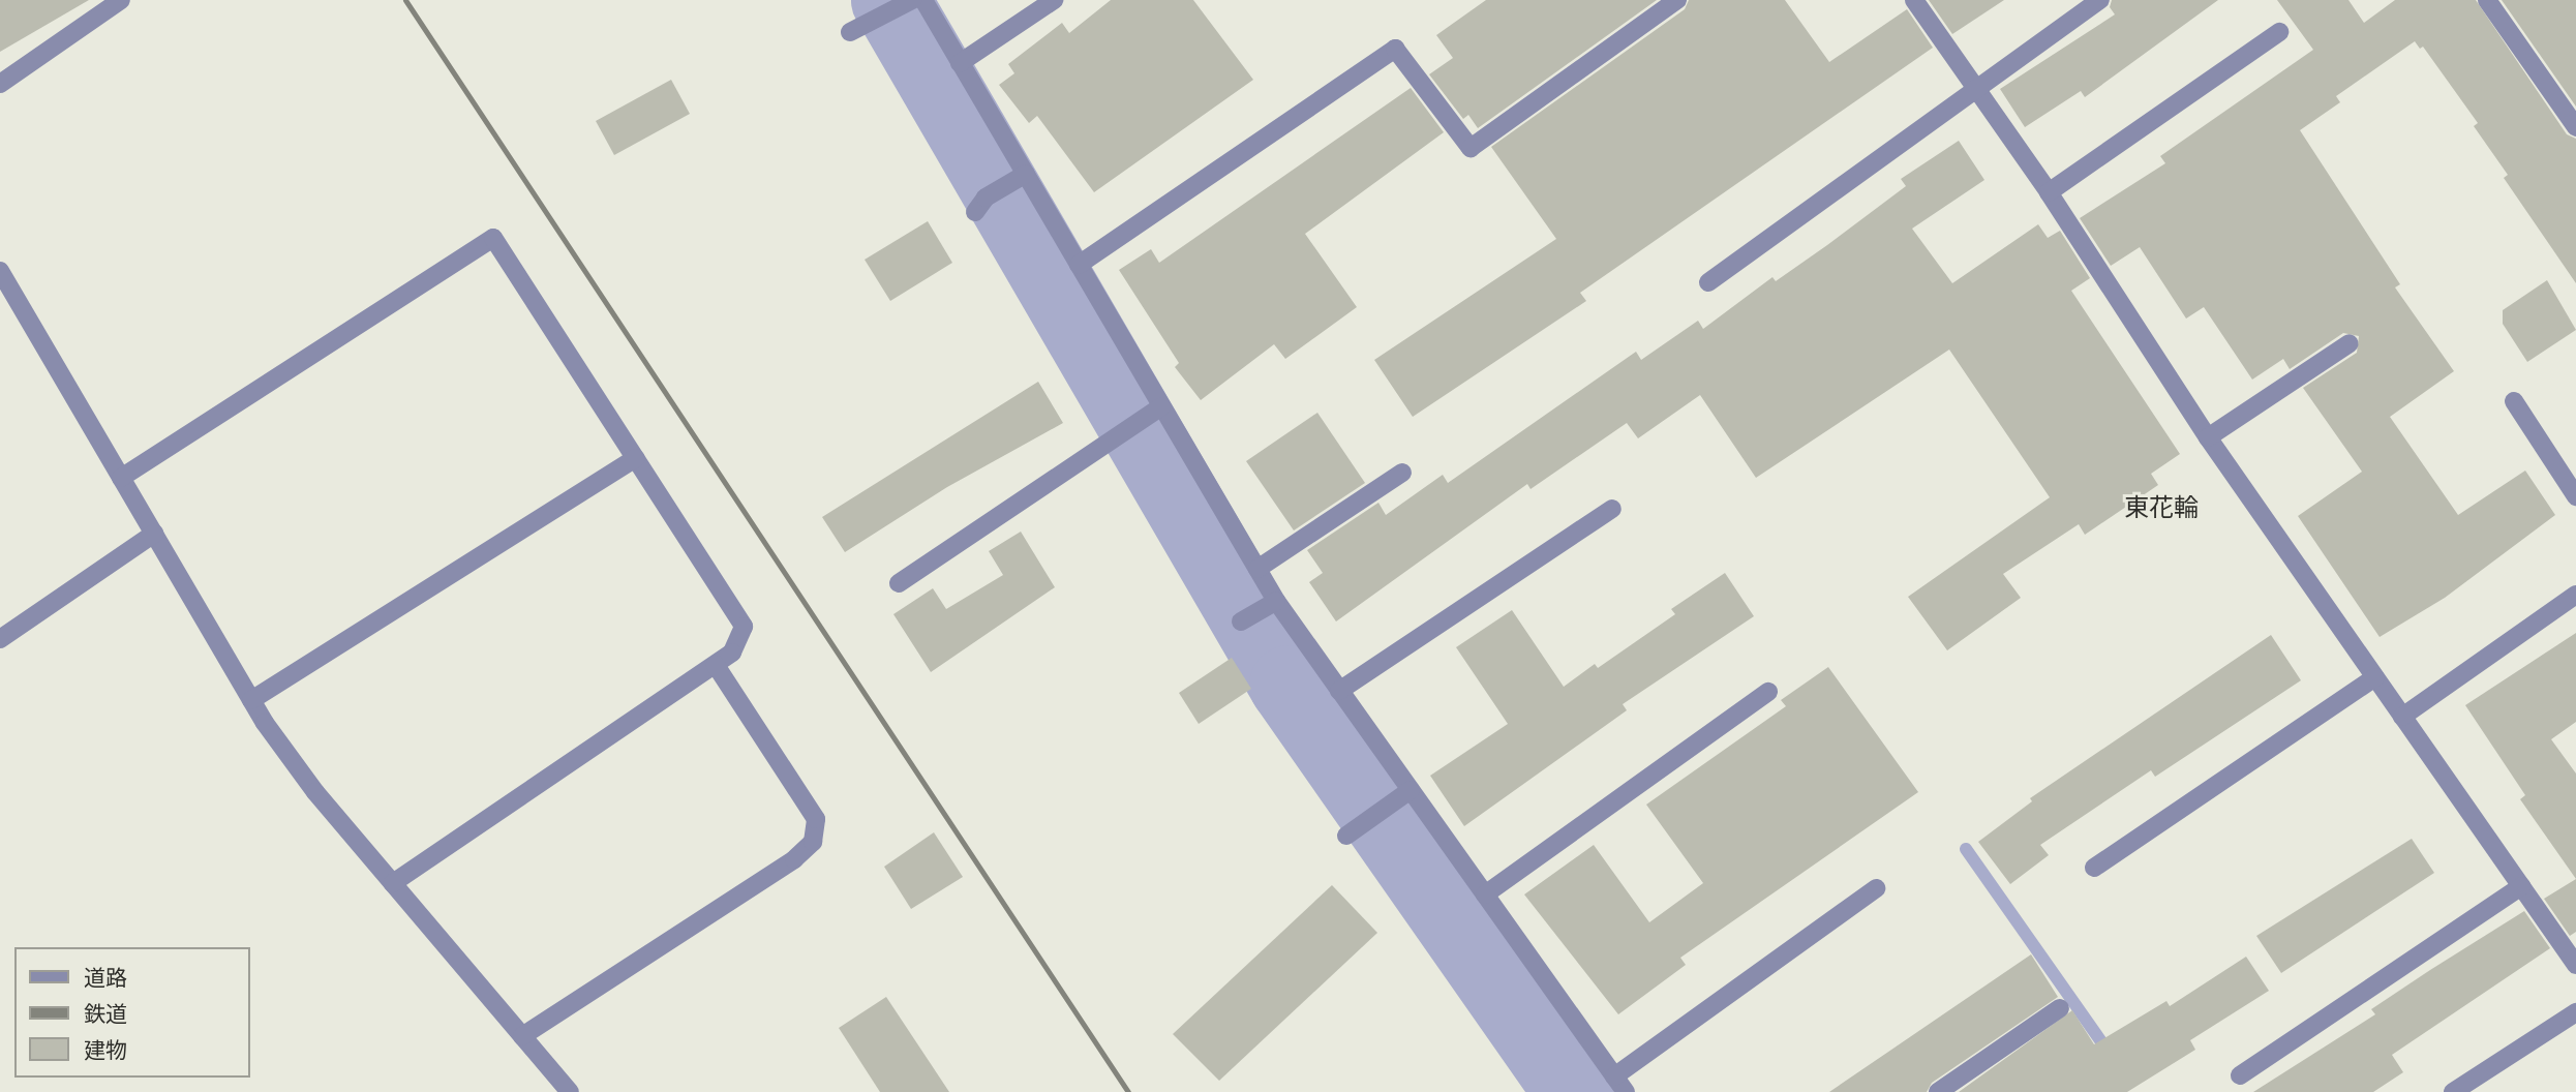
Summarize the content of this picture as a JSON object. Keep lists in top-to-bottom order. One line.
{"districts":["東花輪"],"legend":["道路","鉄道","建物"]}
